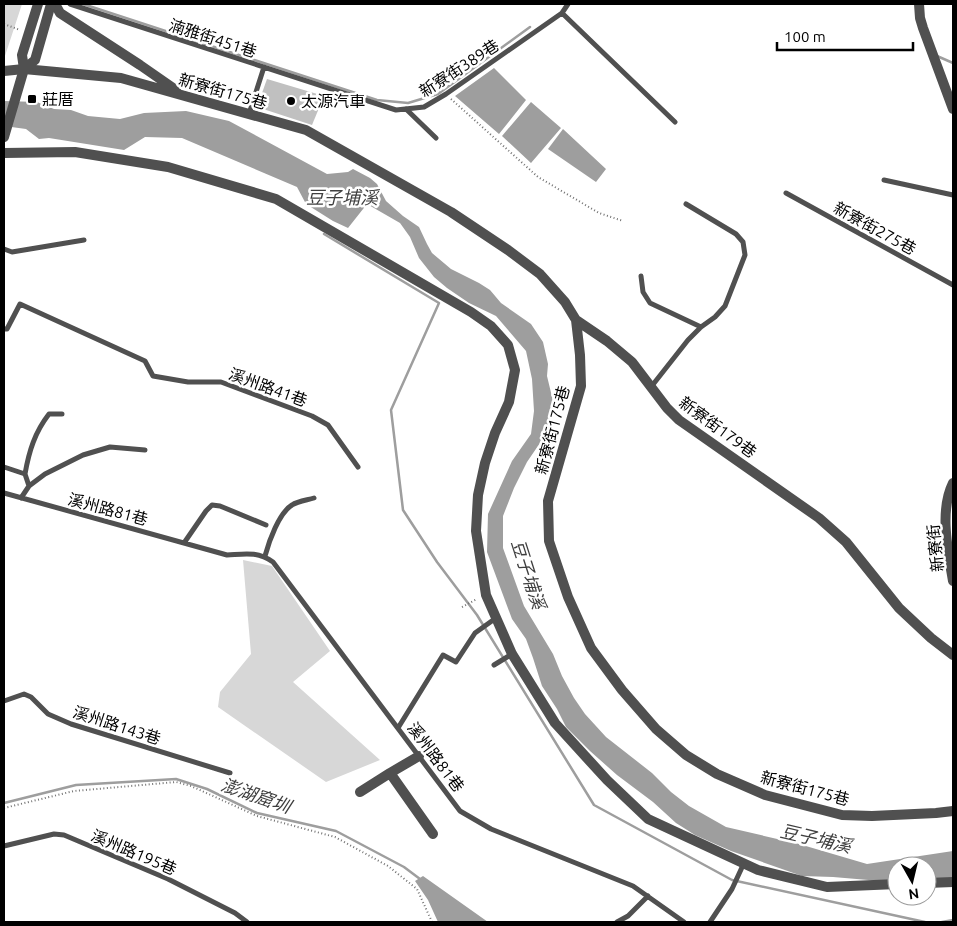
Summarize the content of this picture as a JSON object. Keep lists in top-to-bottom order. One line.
{"streets":{"street":["新寮街175巷","新寮街179巷","新寮街"],"lane":["湳雅街451巷","新寮街389巷","新寮街275巷","溪州路41巷","溪州路81巷","溪州路143巷","溪州路195巷"]},"crossings":[["湳雅街451巷","新寮街389巷"],["新寮街175巷","新寮街179巷"]],"water":["豆子埔溪","澎湖窟圳"],"places":{"transit":["莊厝"],"other":["太源汽車"]},"scale_bar":"100 m","north":"bottom"}
